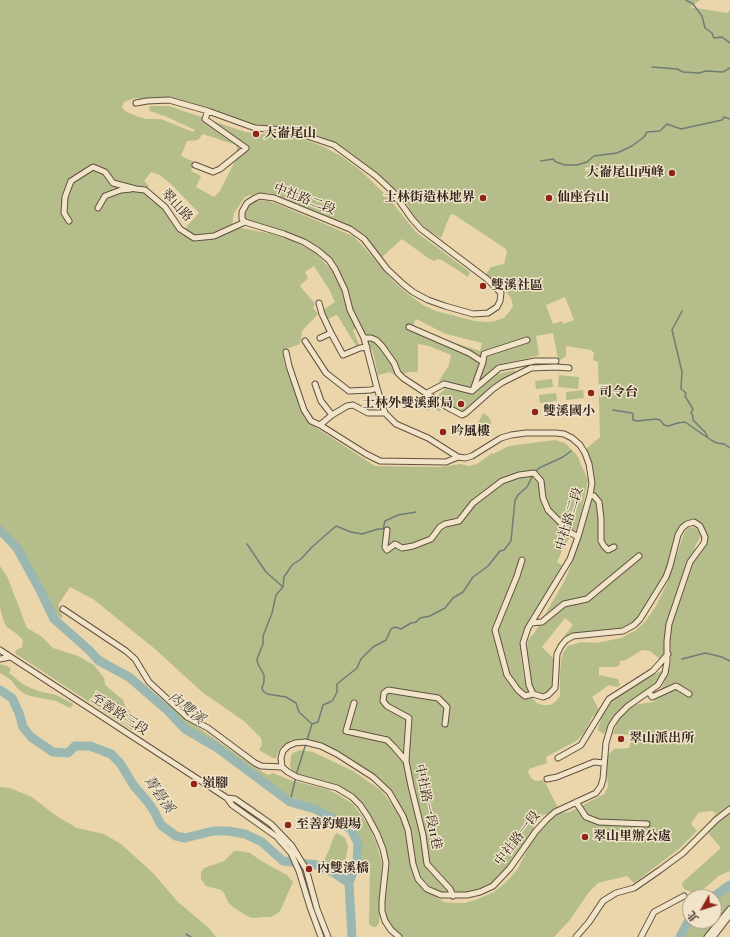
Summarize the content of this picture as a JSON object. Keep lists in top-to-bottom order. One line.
{"streets":{"street":["中社路二段","翠山路","至善路三段","中社路一段11巷","中社路一段"]},"crossings":[["中社路二段","翠山路"],["中社路二段","中社路一段"],["中社路一段11巷","中社路一段"]],"water":["內雙溪","菁礐溪"],"places":["大崙尾山","大崙尾山西峰","士林街造林地界","仙座台山","雙溪社區","司令台","士林外雙溪郵局","雙溪國小","吟風樓","翠山派出所","嶺腳","至善釣蝦場","翠山里辦公處","內雙溪橋"],"north":"bottom left"}
